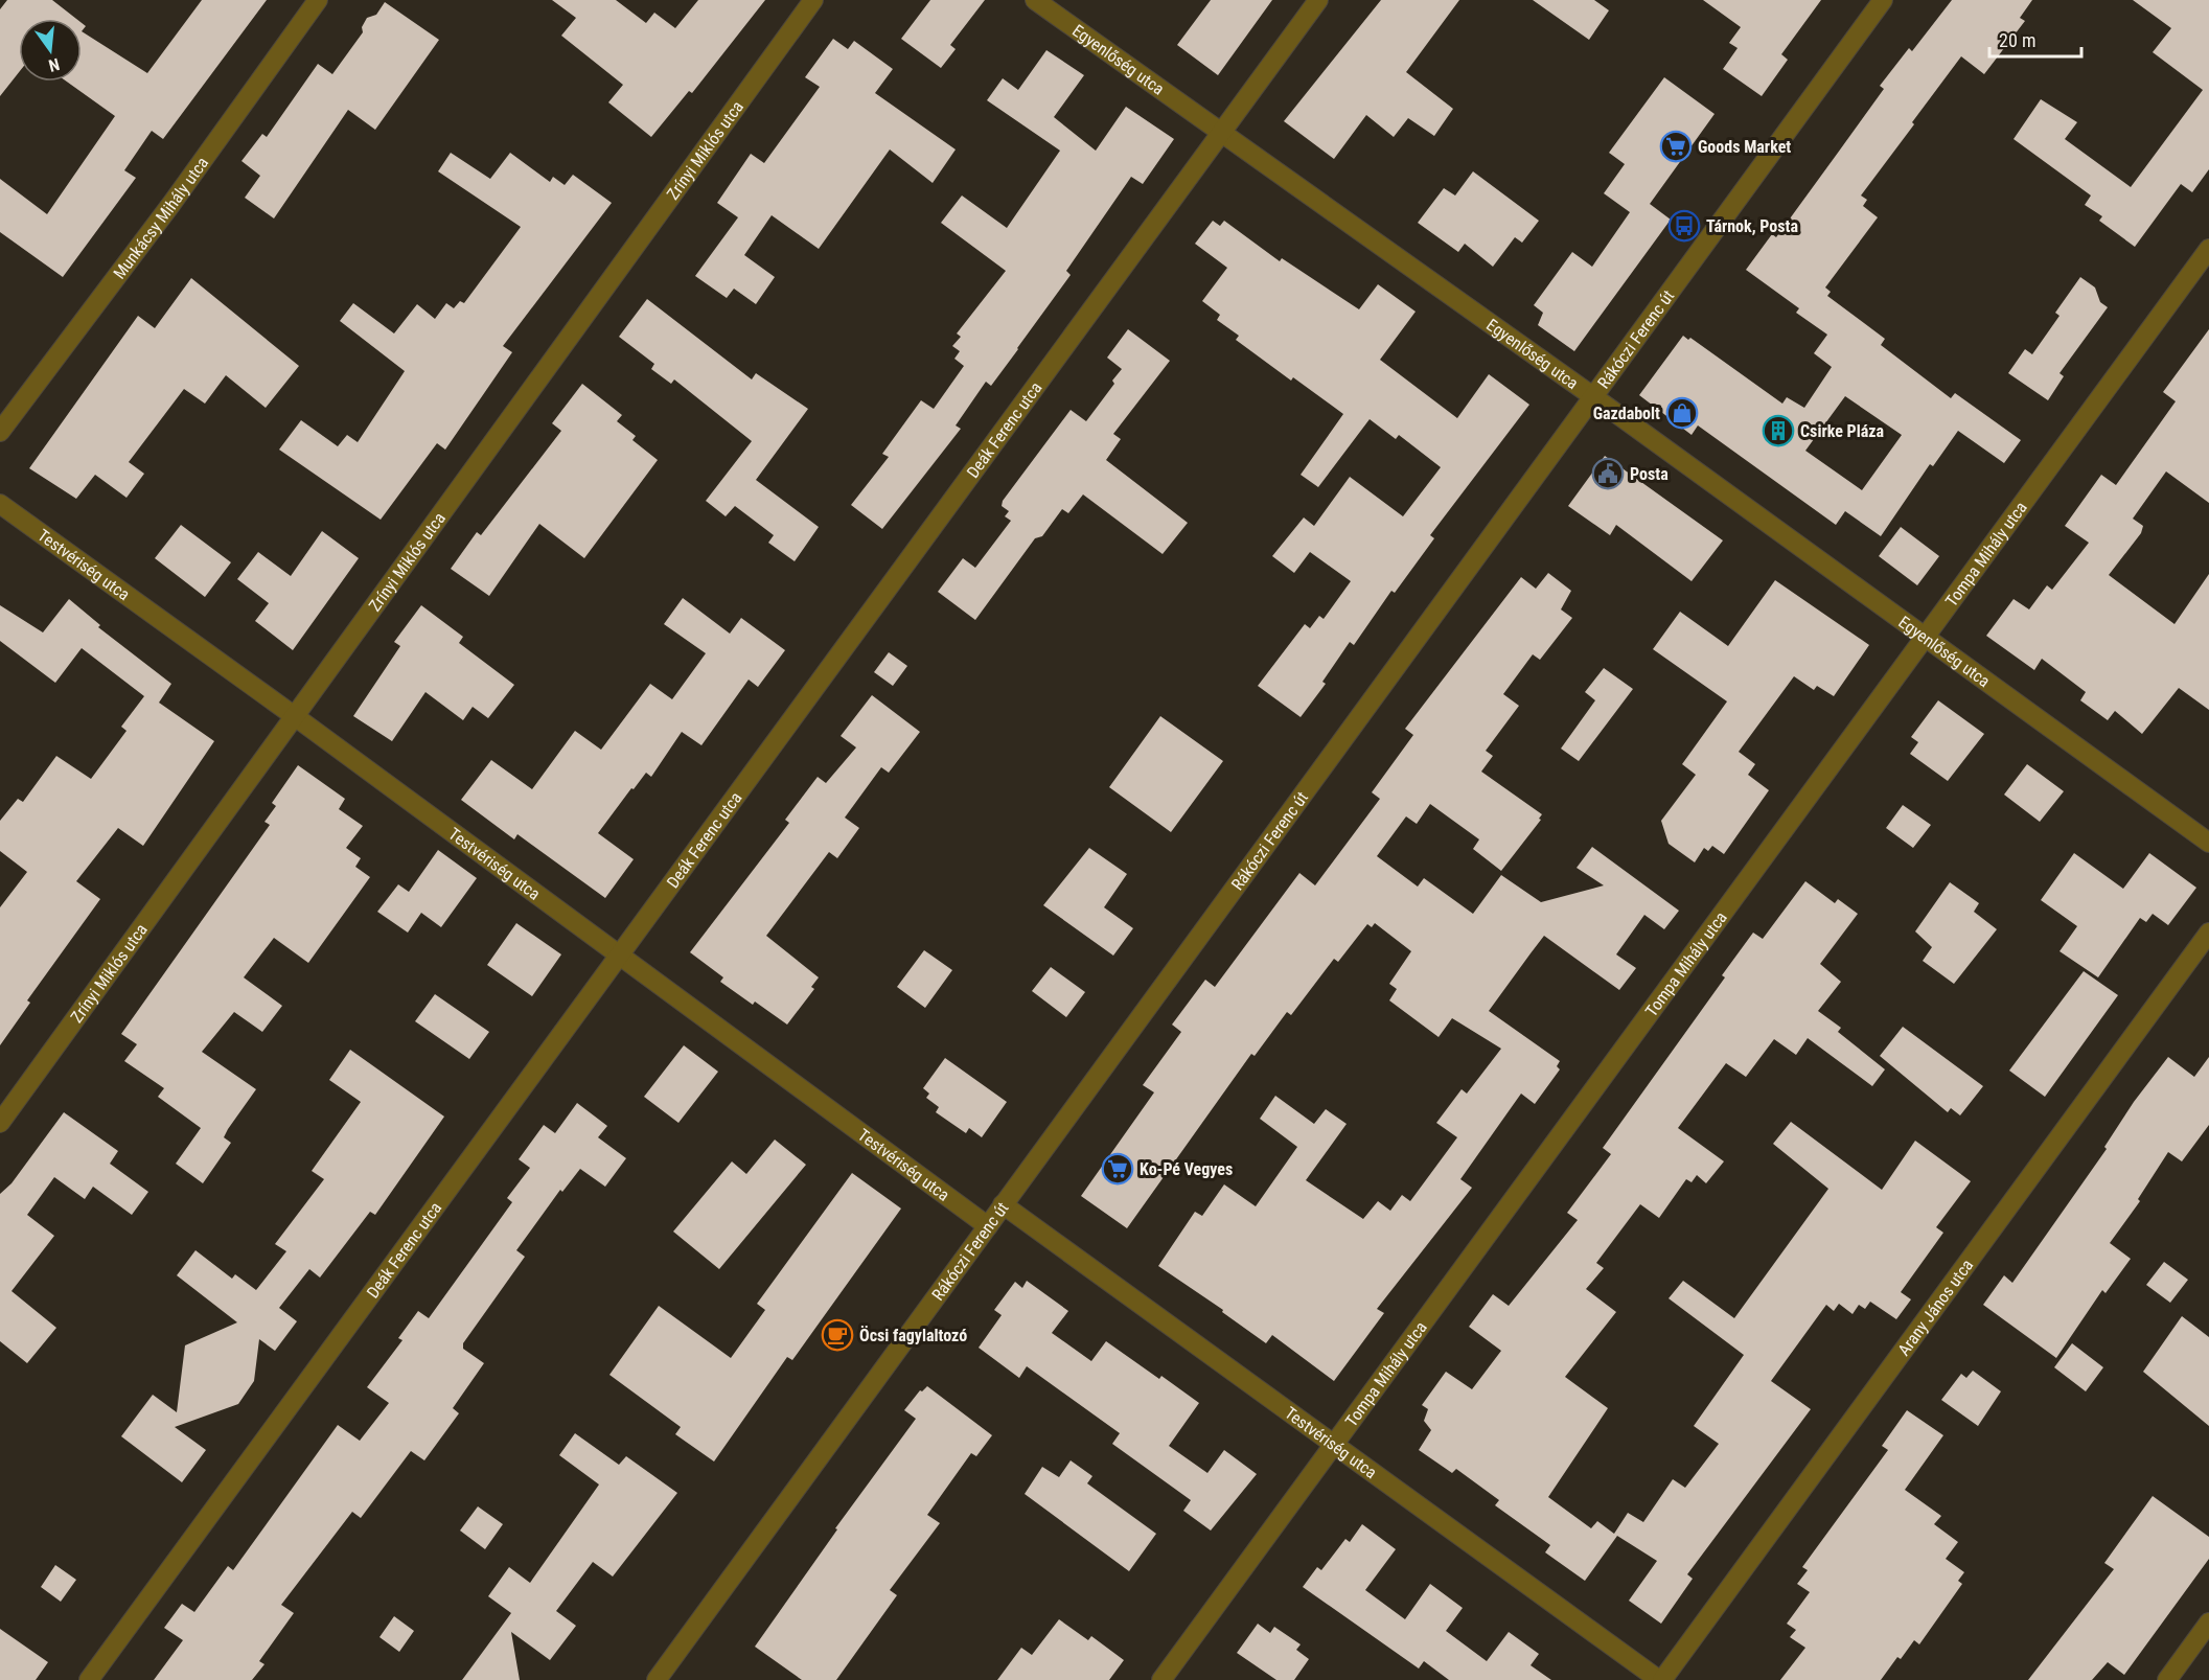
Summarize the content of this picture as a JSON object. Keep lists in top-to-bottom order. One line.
{"streets":{"street":["Egyenlőség utca","Zrínyi Miklós utca","Munkácsy Mihály utca","Rákóczi Ferenc út","Deák Ferenc utca","Tompa Mihály utca","Testvériség utca","Arany János utca"]},"crossings":[["Egyenlőség utca","Rákóczi Ferenc út"],["Egyenlőség utca","Deák Ferenc utca"],["Egyenlőség utca","Tompa Mihály utca"],["Zrínyi Miklós utca","Testvériség utca"],["Rákóczi Ferenc út","Testvériség utca"],["Deák Ferenc utca","Testvériség utca"],["Tompa Mihály utca","Testvériség utca"],["Testvériség utca","Arany János utca"]],"places":{"supermarket":["Goods Market","Ko-Pé Vegyes"],"bus stop":["Tárnok, Posta"],"shop":["Gazdabolt"],"building":["Csirke Pláza"],"public building":["Posta"],"cafe":["Öcsi fagylaltozó"]},"scale_bar":"20 m","north":"bottom"}
